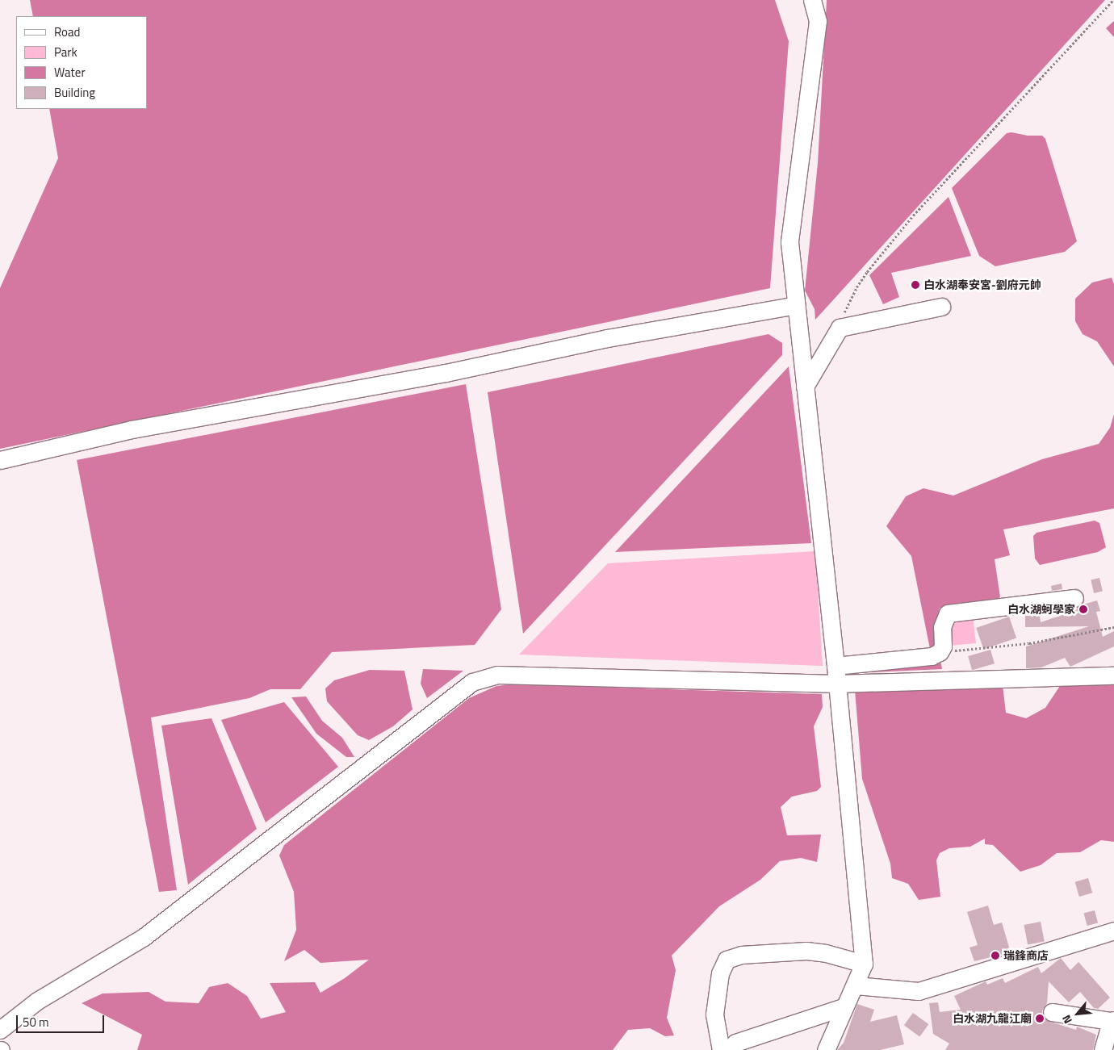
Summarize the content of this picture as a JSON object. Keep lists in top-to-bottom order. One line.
{"places":["白水湖奉安宮-劉府元帥","白水湖蚵學家","瑞鋒商店","白水湖九龍江廟"],"legend":["Road","Park","Water","Building"],"scale_bar":"50 m","north":"bottom left"}
